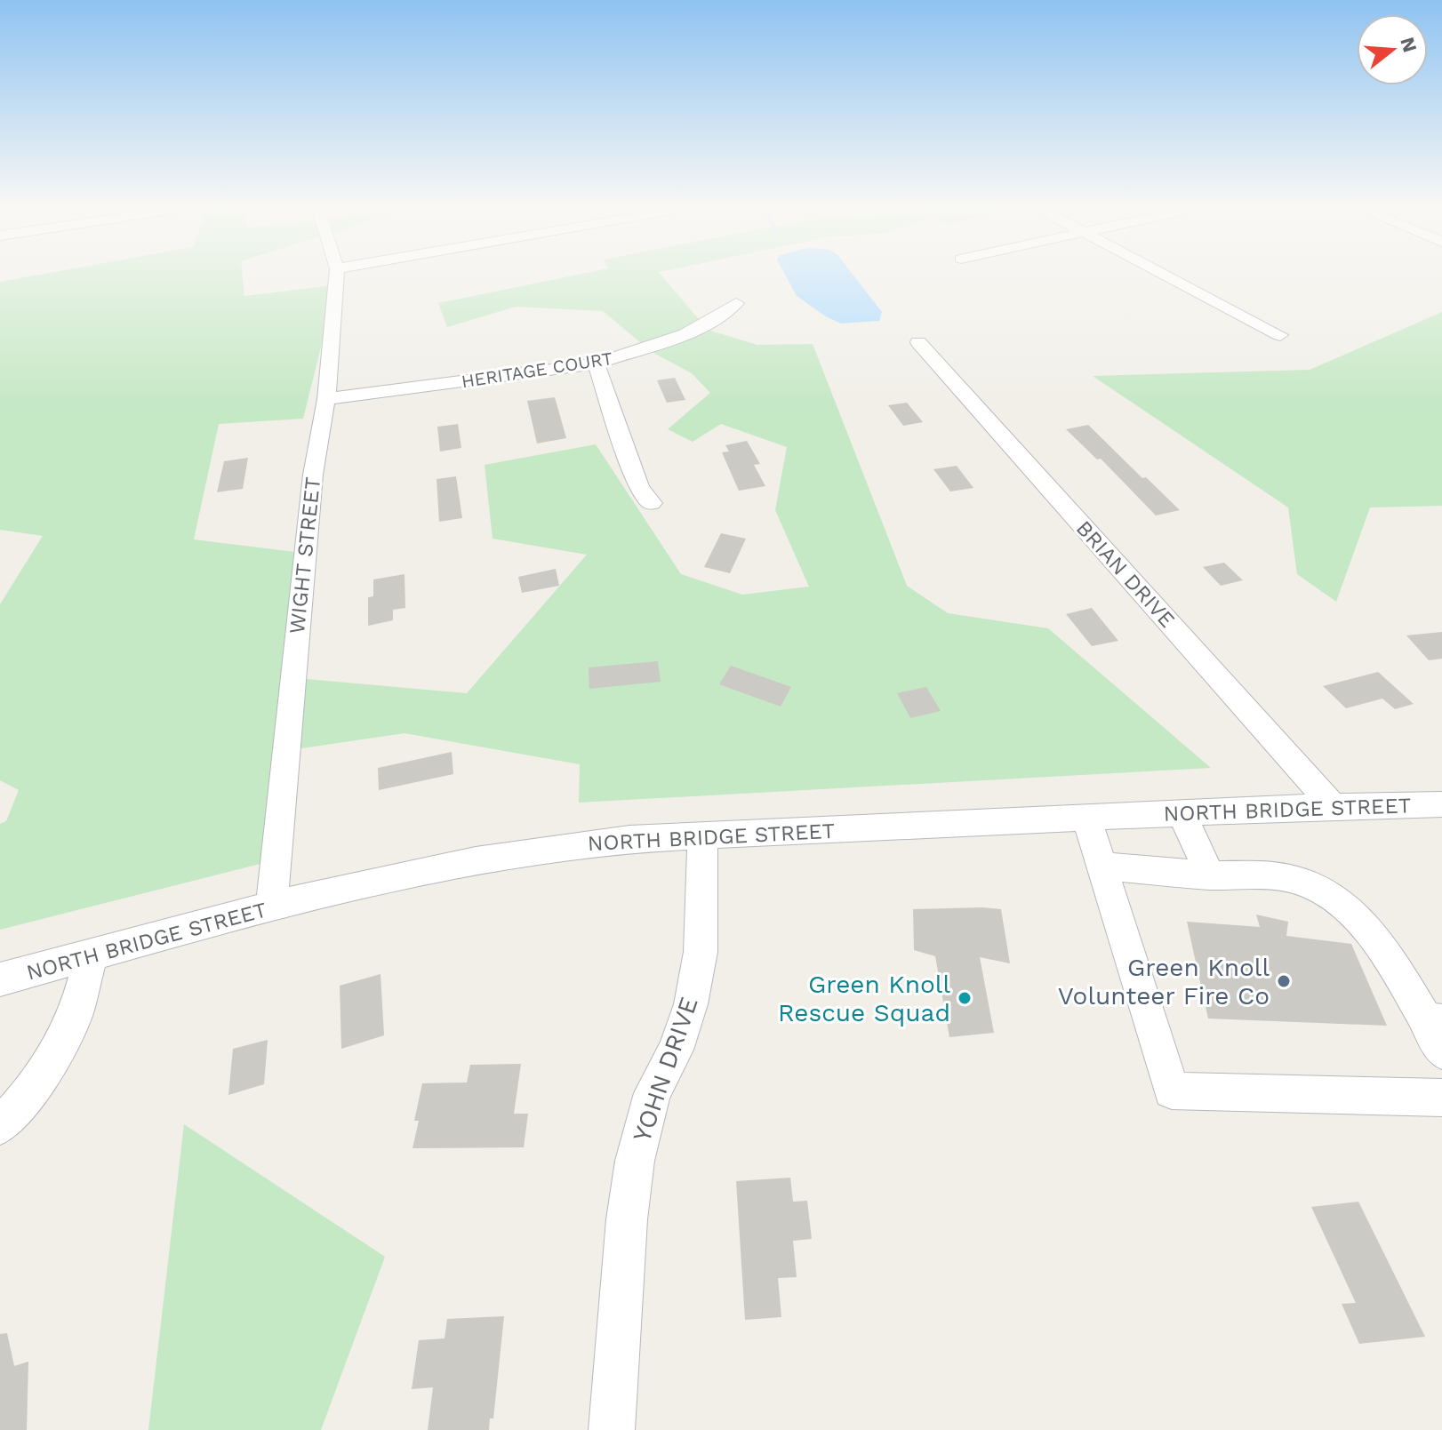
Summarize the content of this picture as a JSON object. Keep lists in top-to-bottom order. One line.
{"streets":{"street":["HERITAGE COURT","WIGHT STREET","BRIAN DRIVE","NORTH BRIDGE STREET","YOHN DRIVE"]},"crossings":[["HERITAGE COURT","WIGHT STREET"],["WIGHT STREET","NORTH BRIDGE STREET"],["BRIAN DRIVE","NORTH BRIDGE STREET"],["NORTH BRIDGE STREET","YOHN DRIVE"]],"places":["Green Knoll Volunteer Fire Co","Green Knoll Rescue Squad"],"north":"right"}
